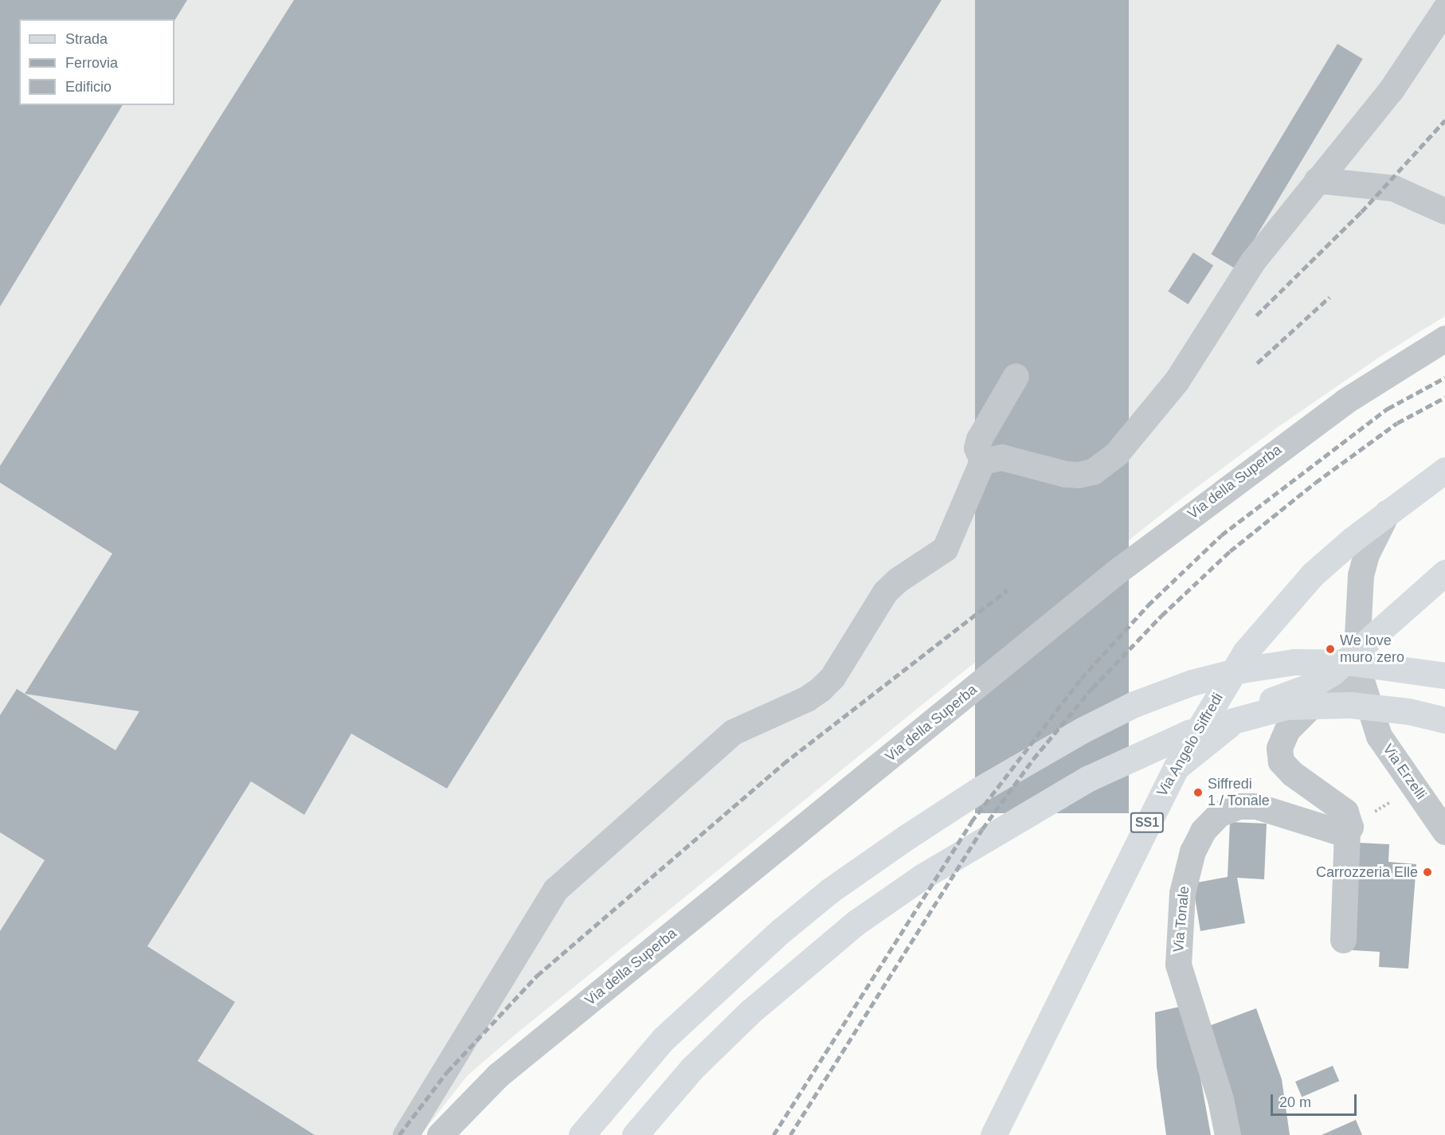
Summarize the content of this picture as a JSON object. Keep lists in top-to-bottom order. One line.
{"streets":{"main road":["Via Angelo Siffredi","SS1"],"street":["Via della Superba","Via Erzelli","Via Tonale"]},"crossings":[["Via Angelo Siffredi","Via Erzelli"]],"places":["We love muro zero","Siffredi 1 / Tonale","Carrozzeria Elle"],"legend":["Strada","Ferrovia","Edificio"],"scale_bar":"20 m"}
